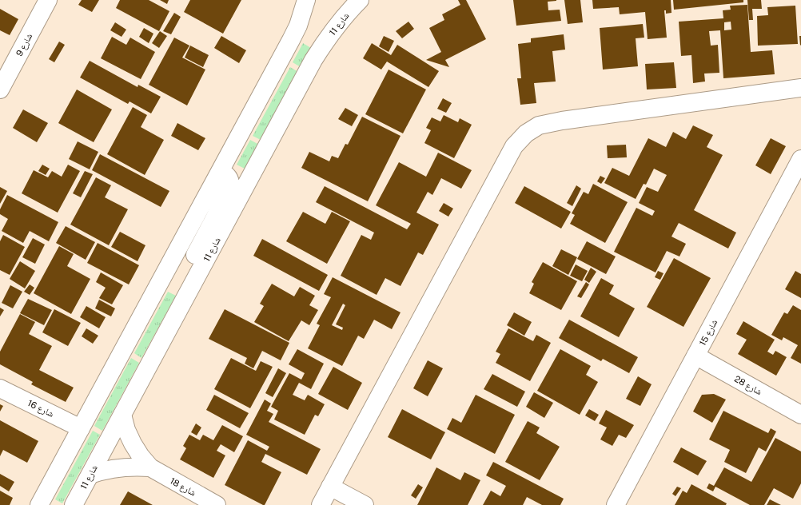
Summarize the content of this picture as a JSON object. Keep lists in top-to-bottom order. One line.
{"streets":{"street":["شارع 11","شارع 9","شارع 15","شارع 28","شارع 16","شارع 18"]},"crossings":[["شارع 11","شارع 18"],["شارع 15","شارع 28"]]}
